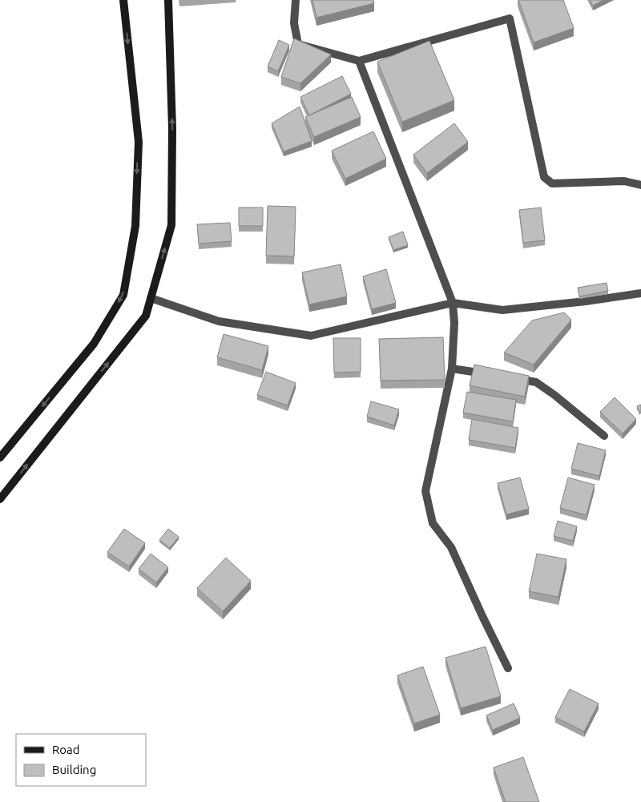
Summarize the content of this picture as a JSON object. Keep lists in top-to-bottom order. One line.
{"legend":["Road","Building"]}
